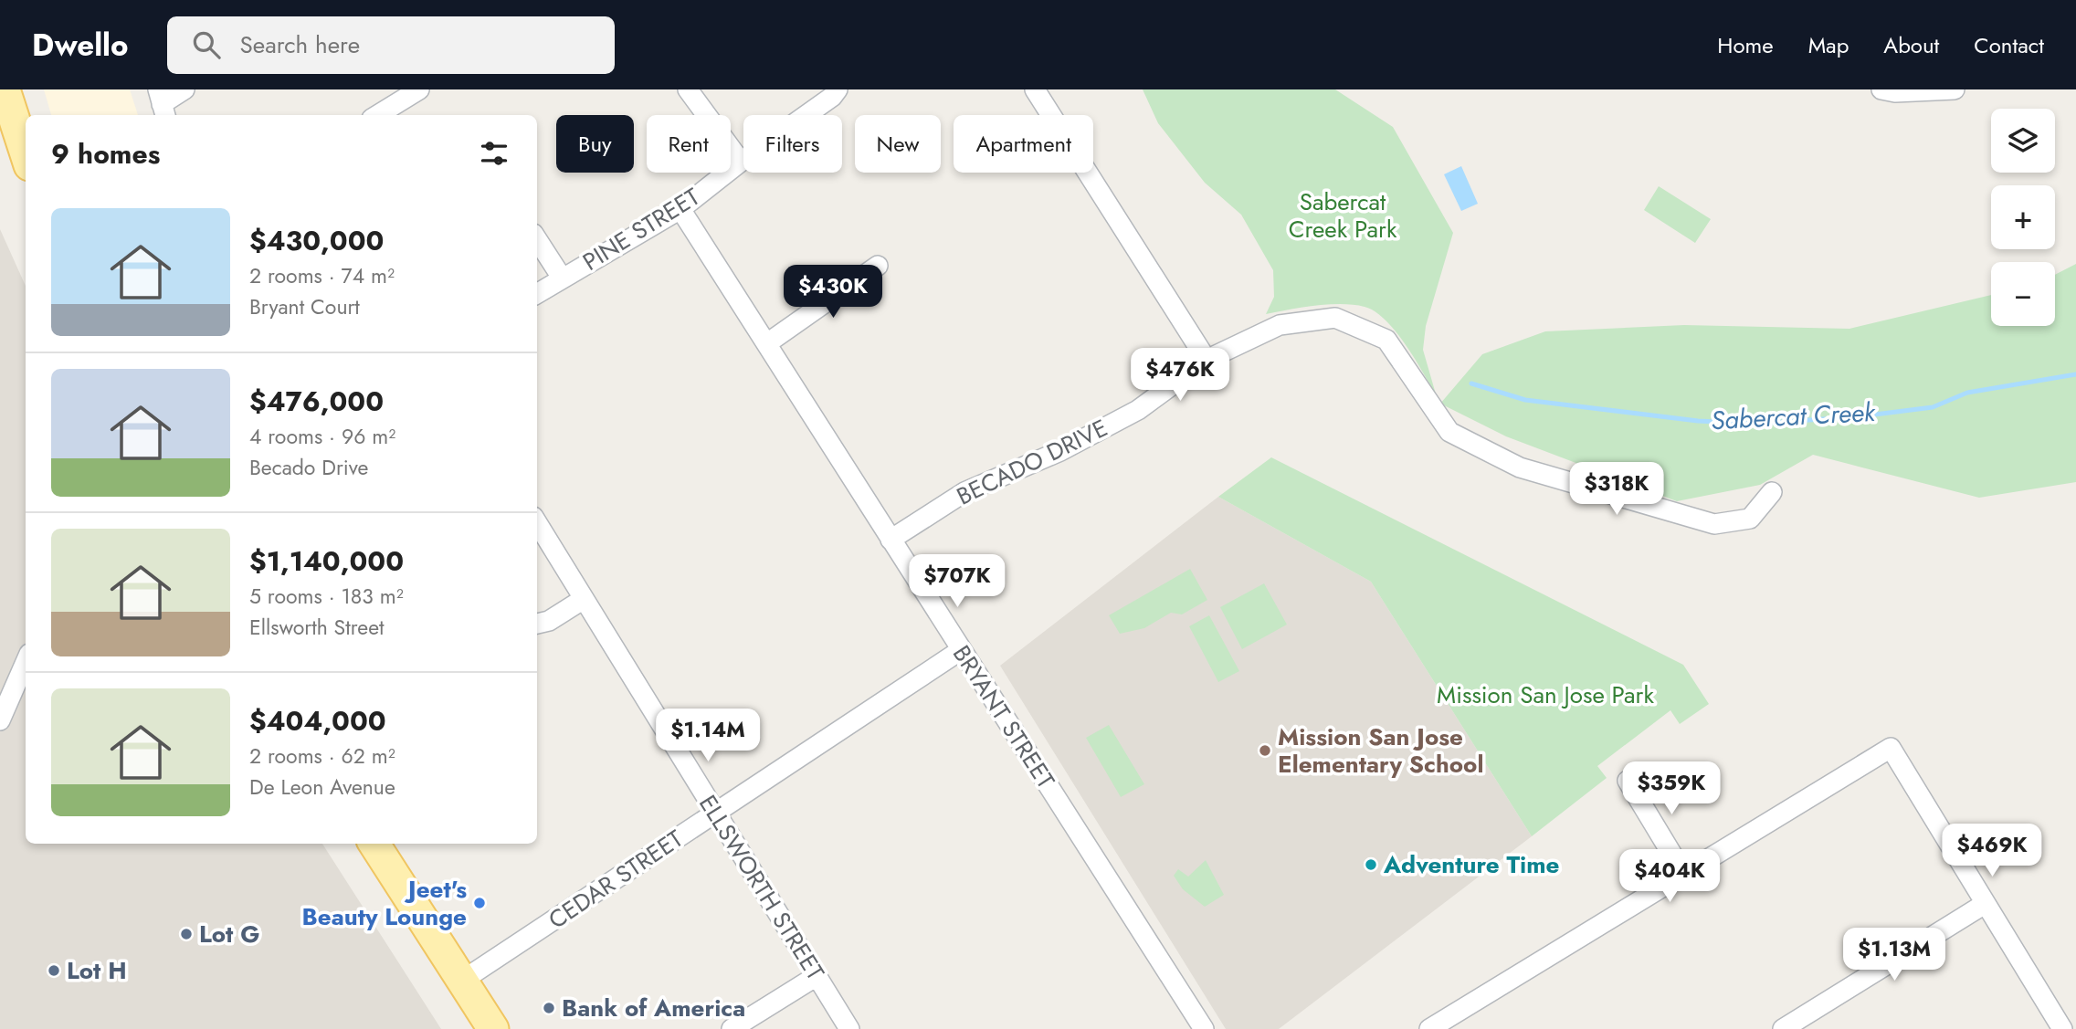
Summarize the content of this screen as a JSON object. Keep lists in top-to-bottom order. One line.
{"streets":{"street":["PINE STREET","BECADO DRIVE","BRYANT STREET","CEDAR STREET","ELLSWORTH STREET"]},"crossings":[["PINE STREET","BRYANT STREET"],["BECADO DRIVE","BRYANT STREET"],["BRYANT STREET","CEDAR STREET"],["CEDAR STREET","ELLSWORTH STREET"]],"water":["Sabercat Creek"],"parks":["Sabercat Creek Park","Mission San Jose Park"],"places":["Mission San Jose Elementary School","Adventure Time","Jeet's Beauty Lounge","Lot G","Lot H","Bank of America"],"page":{"header":"Dwello","search":"Search here","nav":["Home","Map","About","Contact"],"map_buttons":["+","−"],"chip":["Buy","Rent","Filters","New","Apartment"],"heading":"9 homes","list":[{"name":"$430,000","note":"2 rooms · 74 m² · Bryant Court"},{"name":"$476,000","note":"4 rooms · 96 m² · Becado Drive"},{"name":"$1,140,000","note":"5 rooms · 183 m² · Ellsworth Street"},{"name":"$404,000","note":"2 rooms · 62 m² · De Leon Avenue"}],"price":["$430K","$476K","$318K","$707K","$1.14M","$359K","$469K","$404K","$1.13M"]}}
